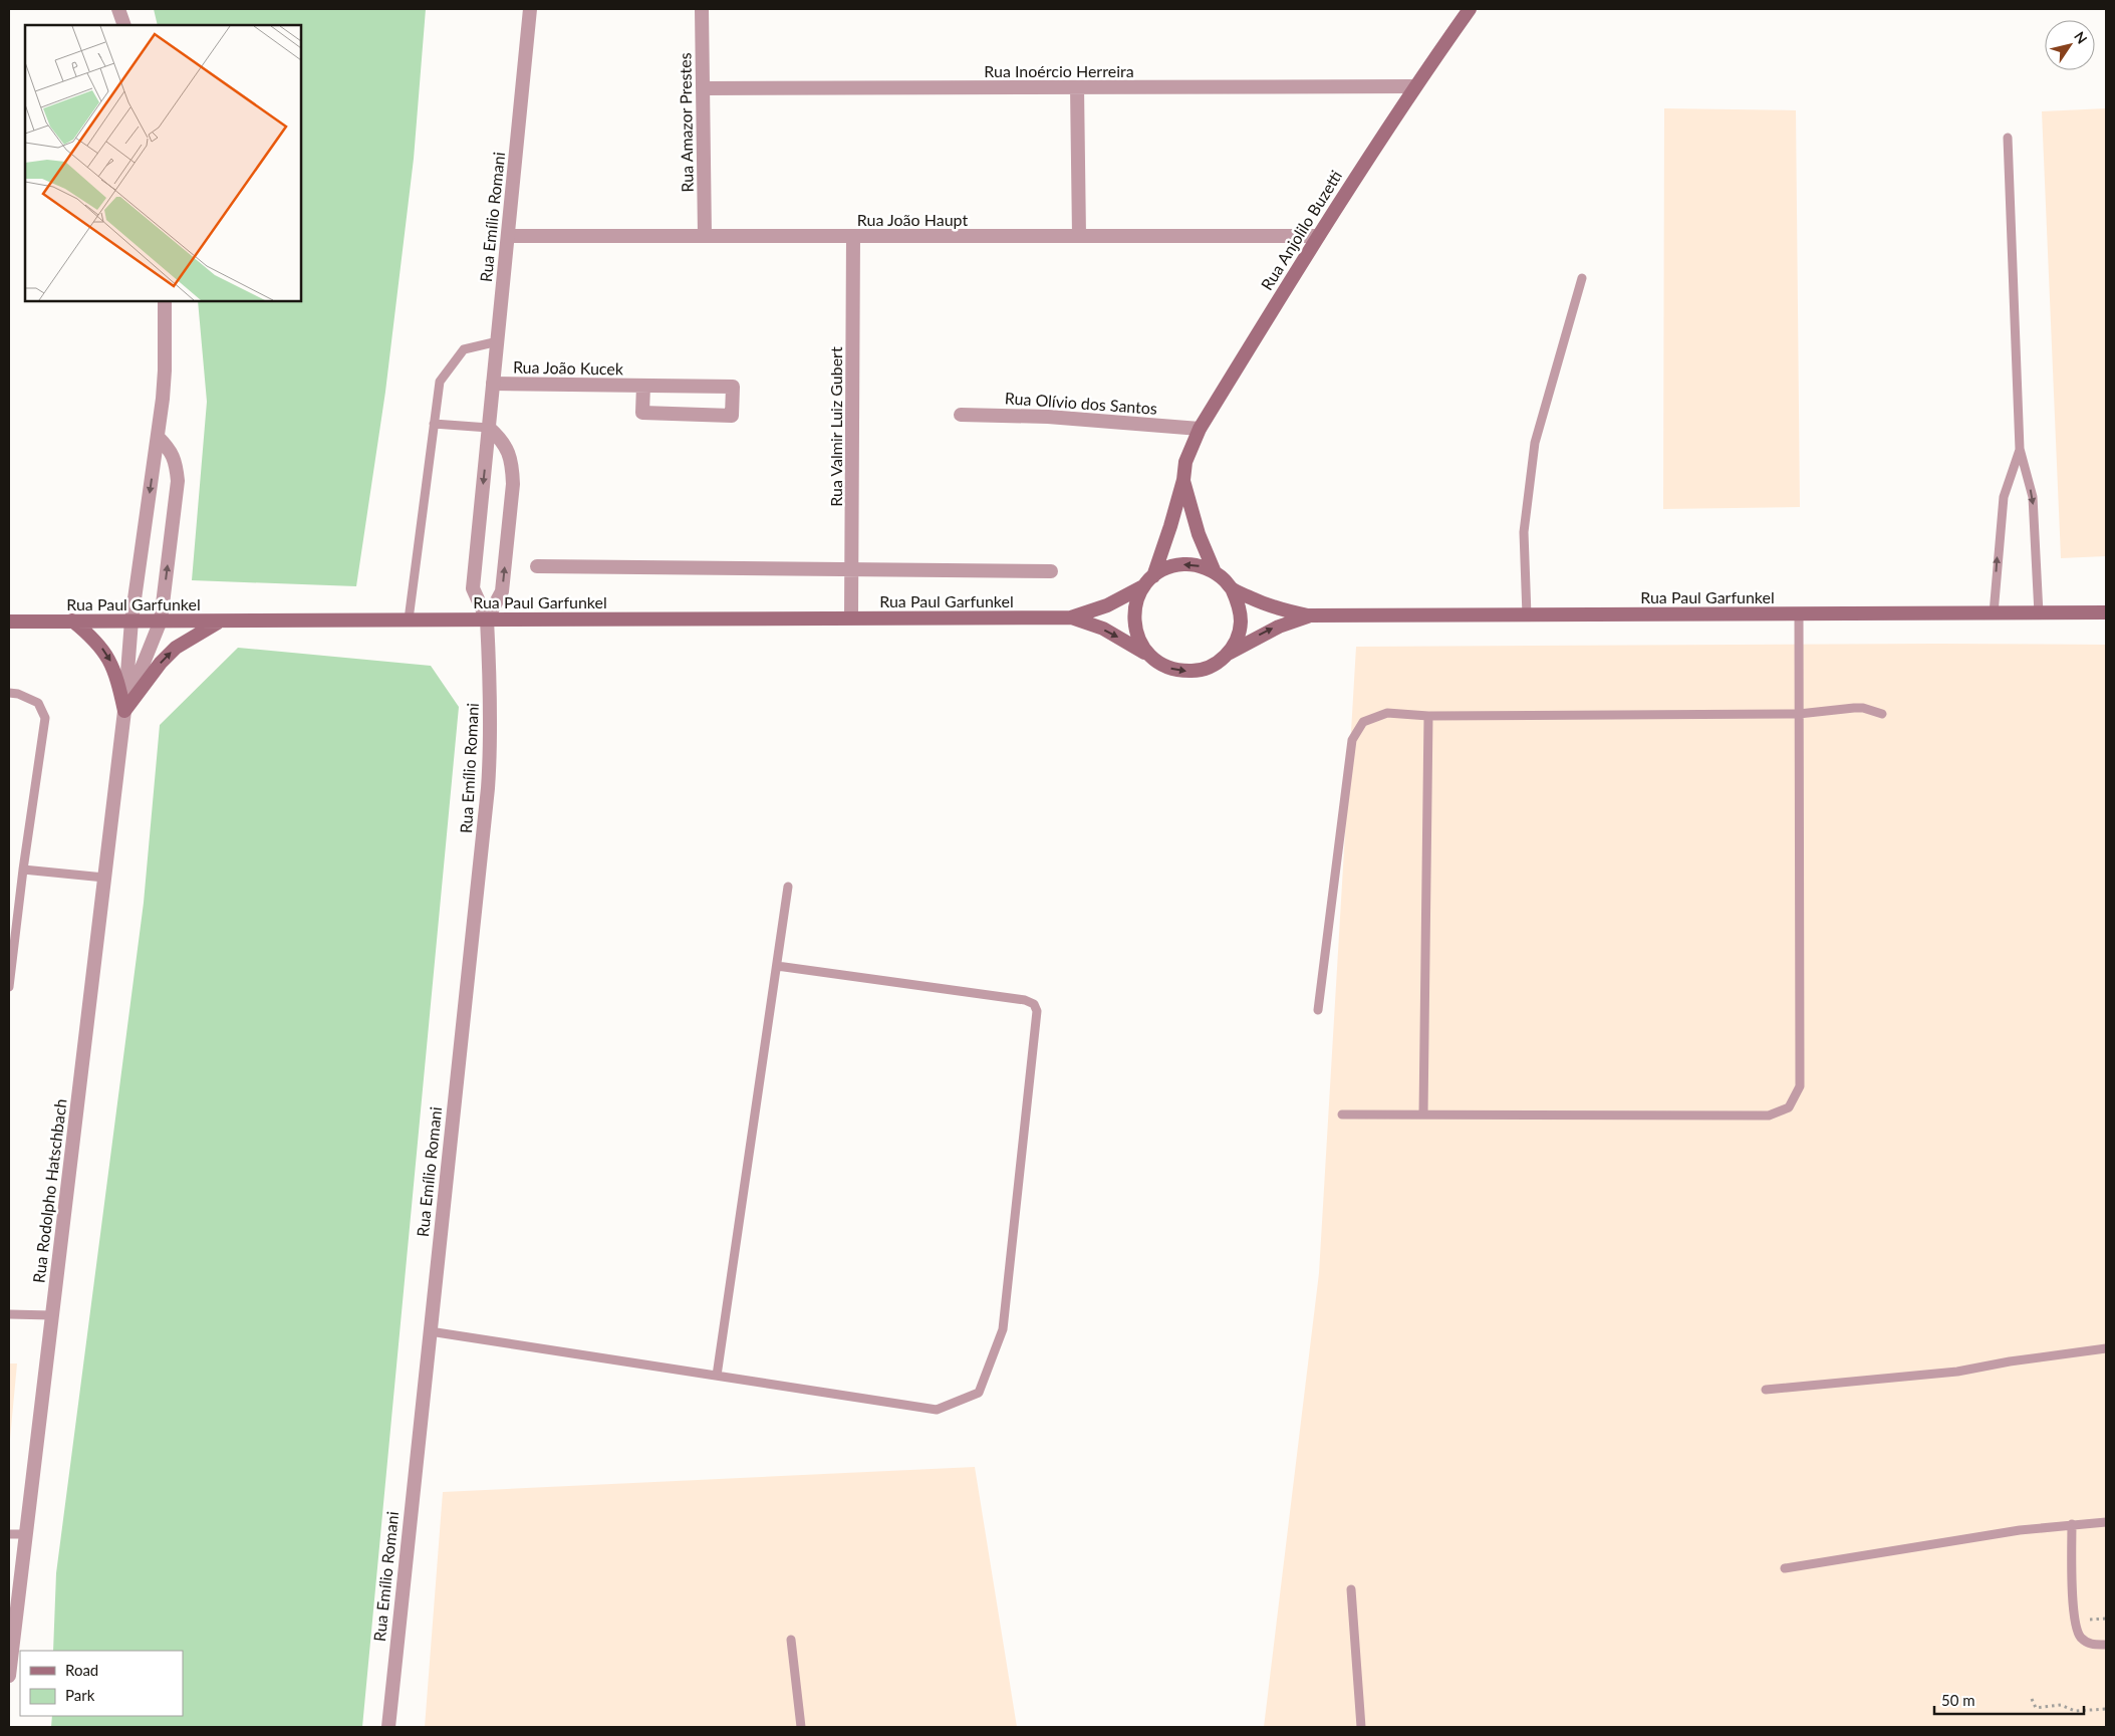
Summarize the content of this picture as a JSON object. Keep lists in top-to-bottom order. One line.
{"streets":{"main road":["Rua Anjolilo Buzetti","Rua Paul Garfunkel"],"street":["Rua Inoércio Herreira","Rua Amazor Prestes","Rua Emílio Romani","Rua João Haupt","Rua João Kucek","Rua Olívio dos Santos","Rua Valmir Luiz Gubert","Rua Rodolpho Hatschbach"]},"crossings":[["Rua Inoércio Herreira","Rua Amazor Prestes"],["Rua Inoércio Herreira","Rua Anjolilo Buzetti"],["Rua Amazor Prestes","Rua João Haupt"],["Rua Emílio Romani","Rua João Haupt"],["Rua Emílio Romani","Rua João Kucek"],["Rua Emílio Romani","Rua Paul Garfunkel"],["Rua João Haupt","Rua Anjolilo Buzetti"],["Rua João Haupt","Rua Valmir Luiz Gubert"],["Rua Anjolilo Buzetti","Rua Olívio dos Santos"],["Rua Anjolilo Buzetti","Rua Paul Garfunkel"],["Rua Valmir Luiz Gubert","Rua Paul Garfunkel"],["Rua Paul Garfunkel","Rua Rodolpho Hatschbach"]],"legend":["Road","Park"],"scale_bar":"50 m","north":"top right"}
